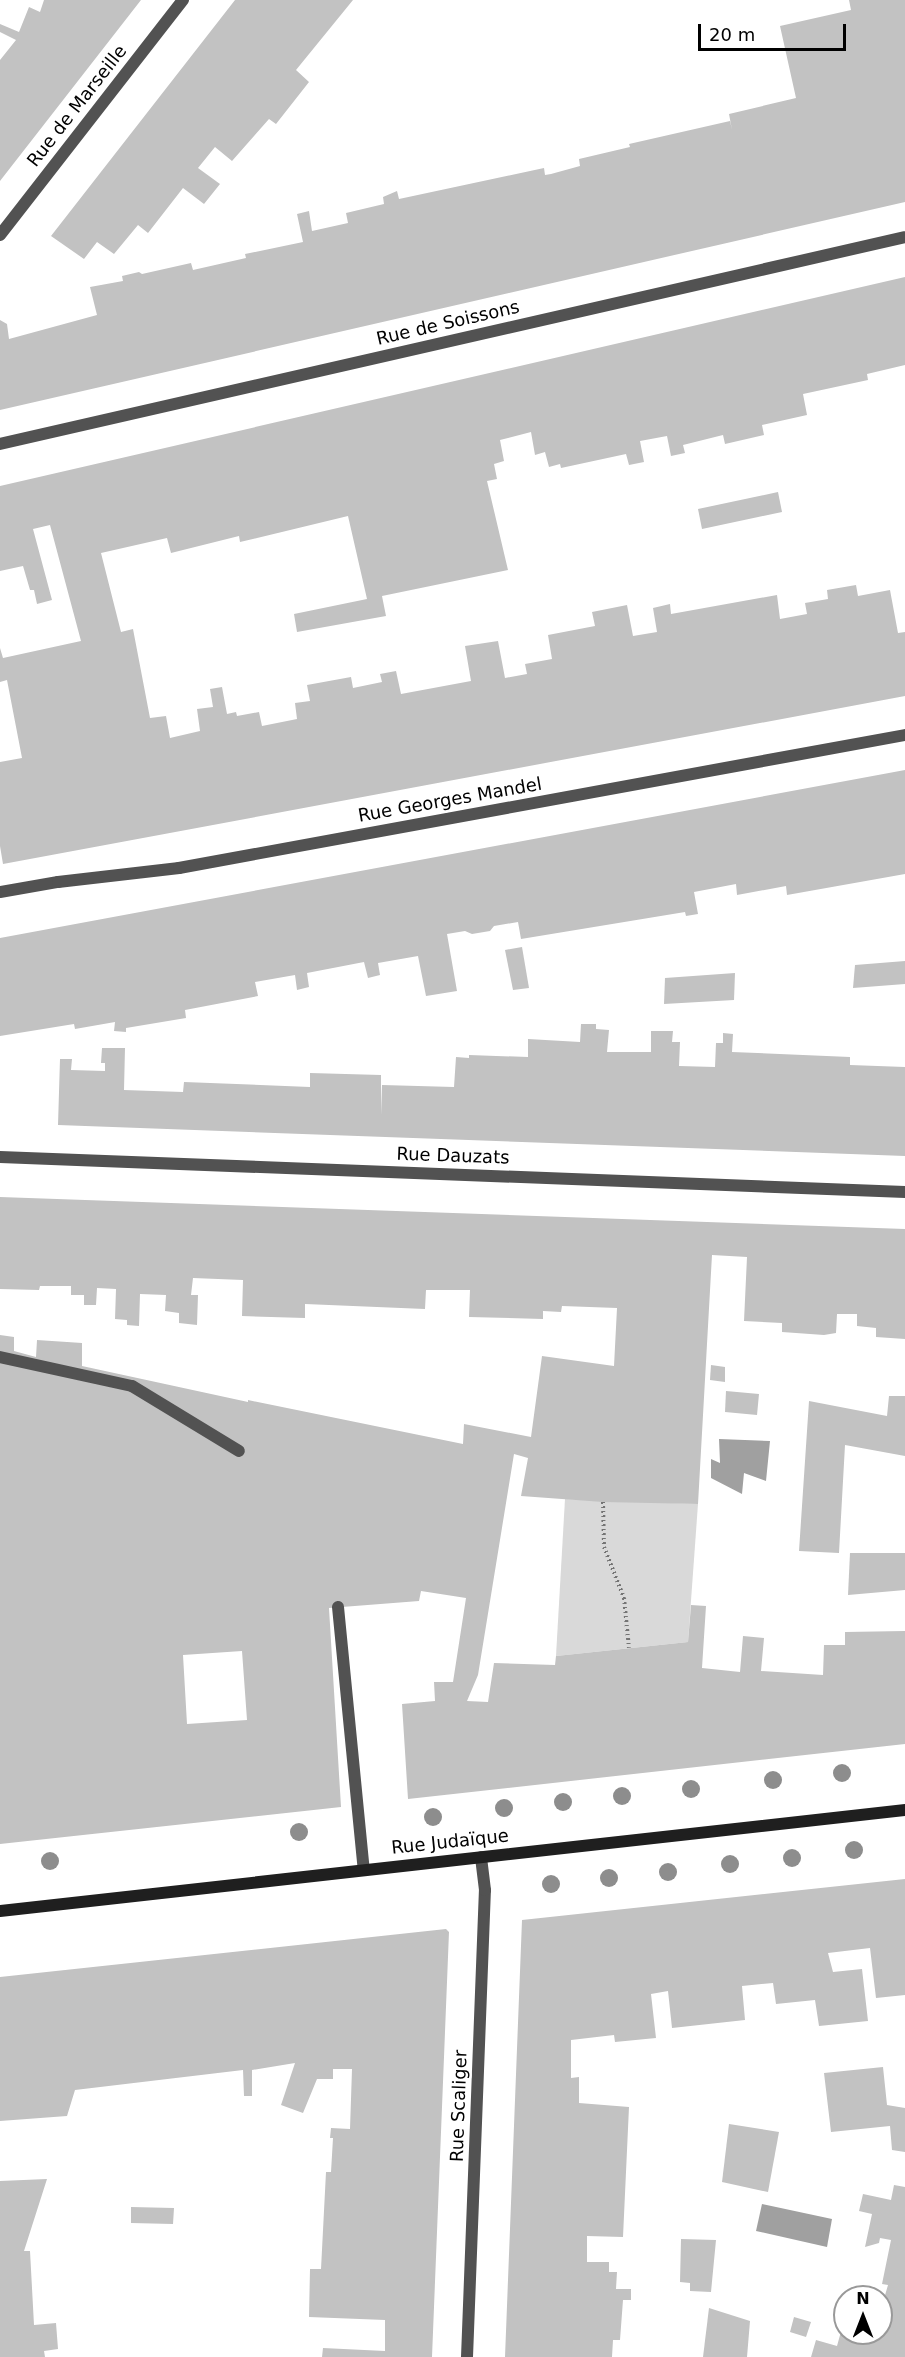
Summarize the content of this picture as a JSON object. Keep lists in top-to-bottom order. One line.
{"streets":{"main road":["Rue Judaïque"],"street":["Rue de Marseille","Rue de Soissons","Rue Georges Mandel","Rue Dauzats","Rue Scaliger"]},"crossings":[["Rue Judaïque","Rue Scaliger"]],"scale_bar":"20 m","north":"top"}
